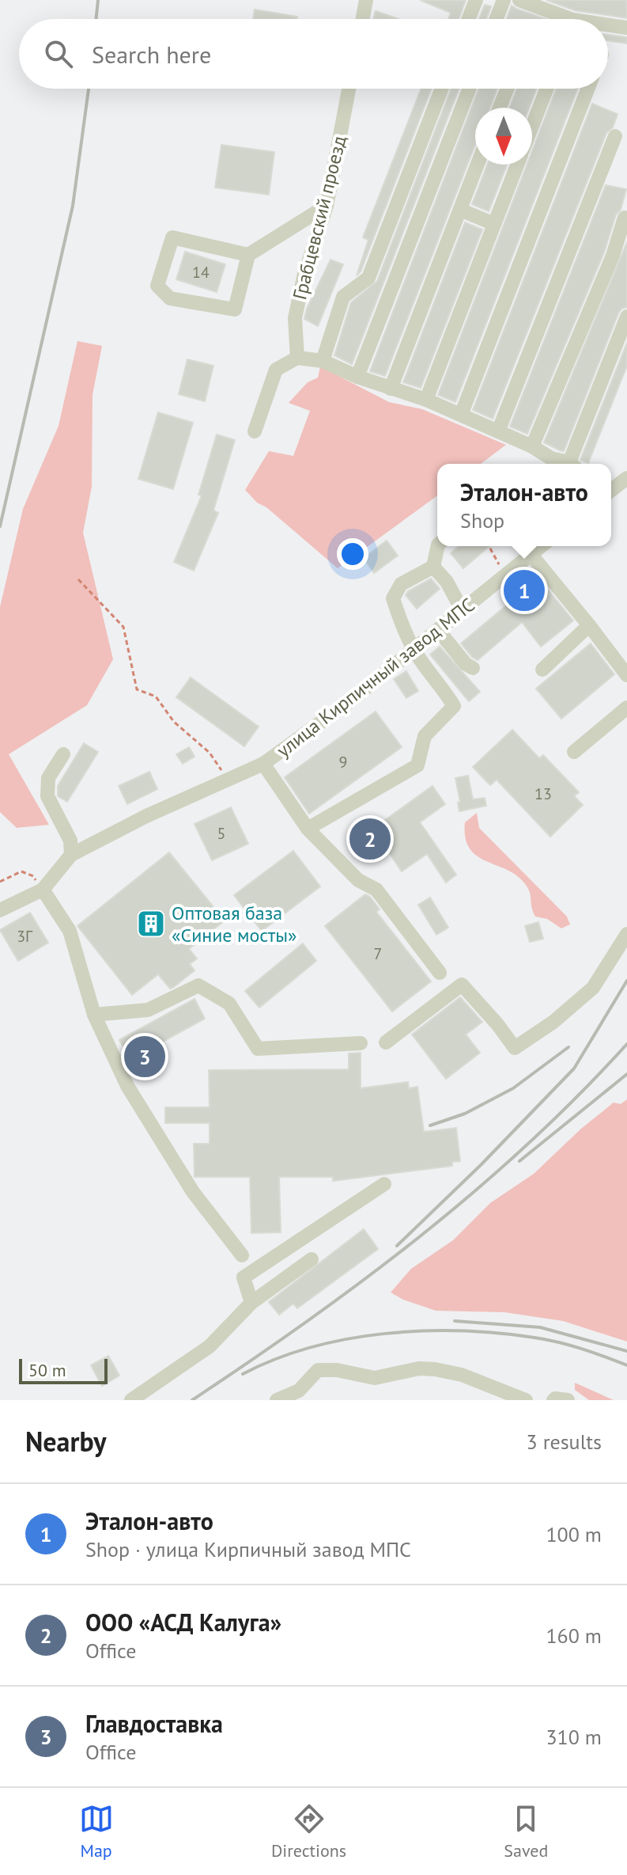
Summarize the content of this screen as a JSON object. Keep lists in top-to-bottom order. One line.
{"streets":{"street":["Грабцевский проезд","улица Кирпичный завод МПС"]},"places":{"building":["Оптовая база «Синие мосты»"]},"house_numbers":["14","9","13","5","3Г","7"],"scale_bar":"50 m","north":"bottom","page":{"search":"Search here","popup":["Эталон-авто","Shop"],"pins":["1","2","3"],"scale":"50 m","heading":["Nearby","3 results"],"list":[{"mark":"1","name":"Эталон-авто","note":"Shop · улица Кирпичный завод МПС","value":"100 m"},{"mark":"2","name":"ООО «АСД Калуга»","note":"Office","value":"160 m"},{"mark":"3","name":"Главдоставка","note":"Office","value":"310 m"}],"nav":["Map","Directions","Saved"]}}
